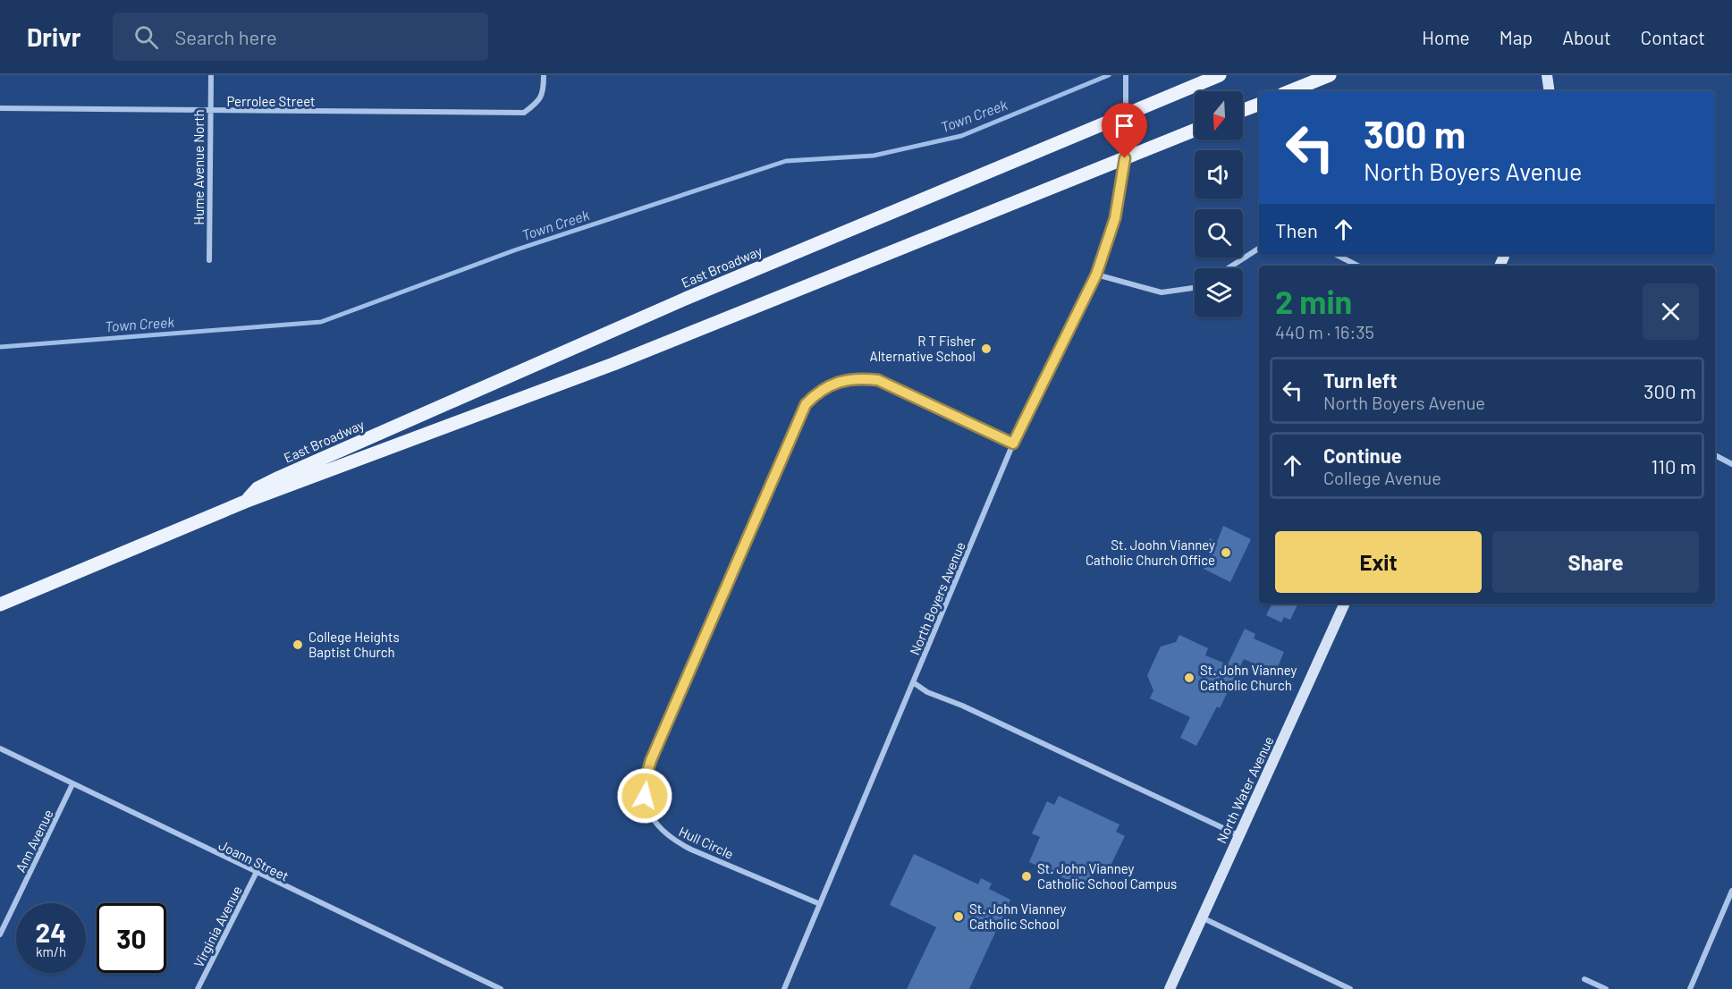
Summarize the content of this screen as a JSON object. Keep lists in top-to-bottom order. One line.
{"streets":{"main road":["East Broadway","North Water Avenue"],"street":["Perrolee Street","Hume Avenue North","North Boyers Avenue","Ann Avenue","Hull Circle","Joann Street","Virginia Avenue"]},"crossings":[["Perrolee Street","Hume Avenue North"],["East Broadway","North Boyers Avenue"],["North Boyers Avenue","Hull Circle"],["Ann Avenue","Joann Street"],["Joann Street","Virginia Avenue"]],"water":["Town Creek"],"places":["R T Fisher Alternative School","St. Joohn Vianney Catholic Church Office","College Heights Baptist Church","St. John Vianney Catholic Church","St. John Vianney Catholic School Campus","St. John Vianney Catholic School"],"north":"bottom","page":{"header":"Drivr","search":"Search here","nav":["Home","Map","About","Contact"],"turn":["300 m","North Boyers Avenue"],"then":"Then","heading":["2 min","440 m · 16:35"],"list":[{"name":"Turn left","note":"North Boyers Avenue","value":"300 m"},{"name":"Continue","note":"College Avenue","value":"110 m"}],"buttons":["Exit","Share"],"speed":"24 km/h","limit":"30"}}
